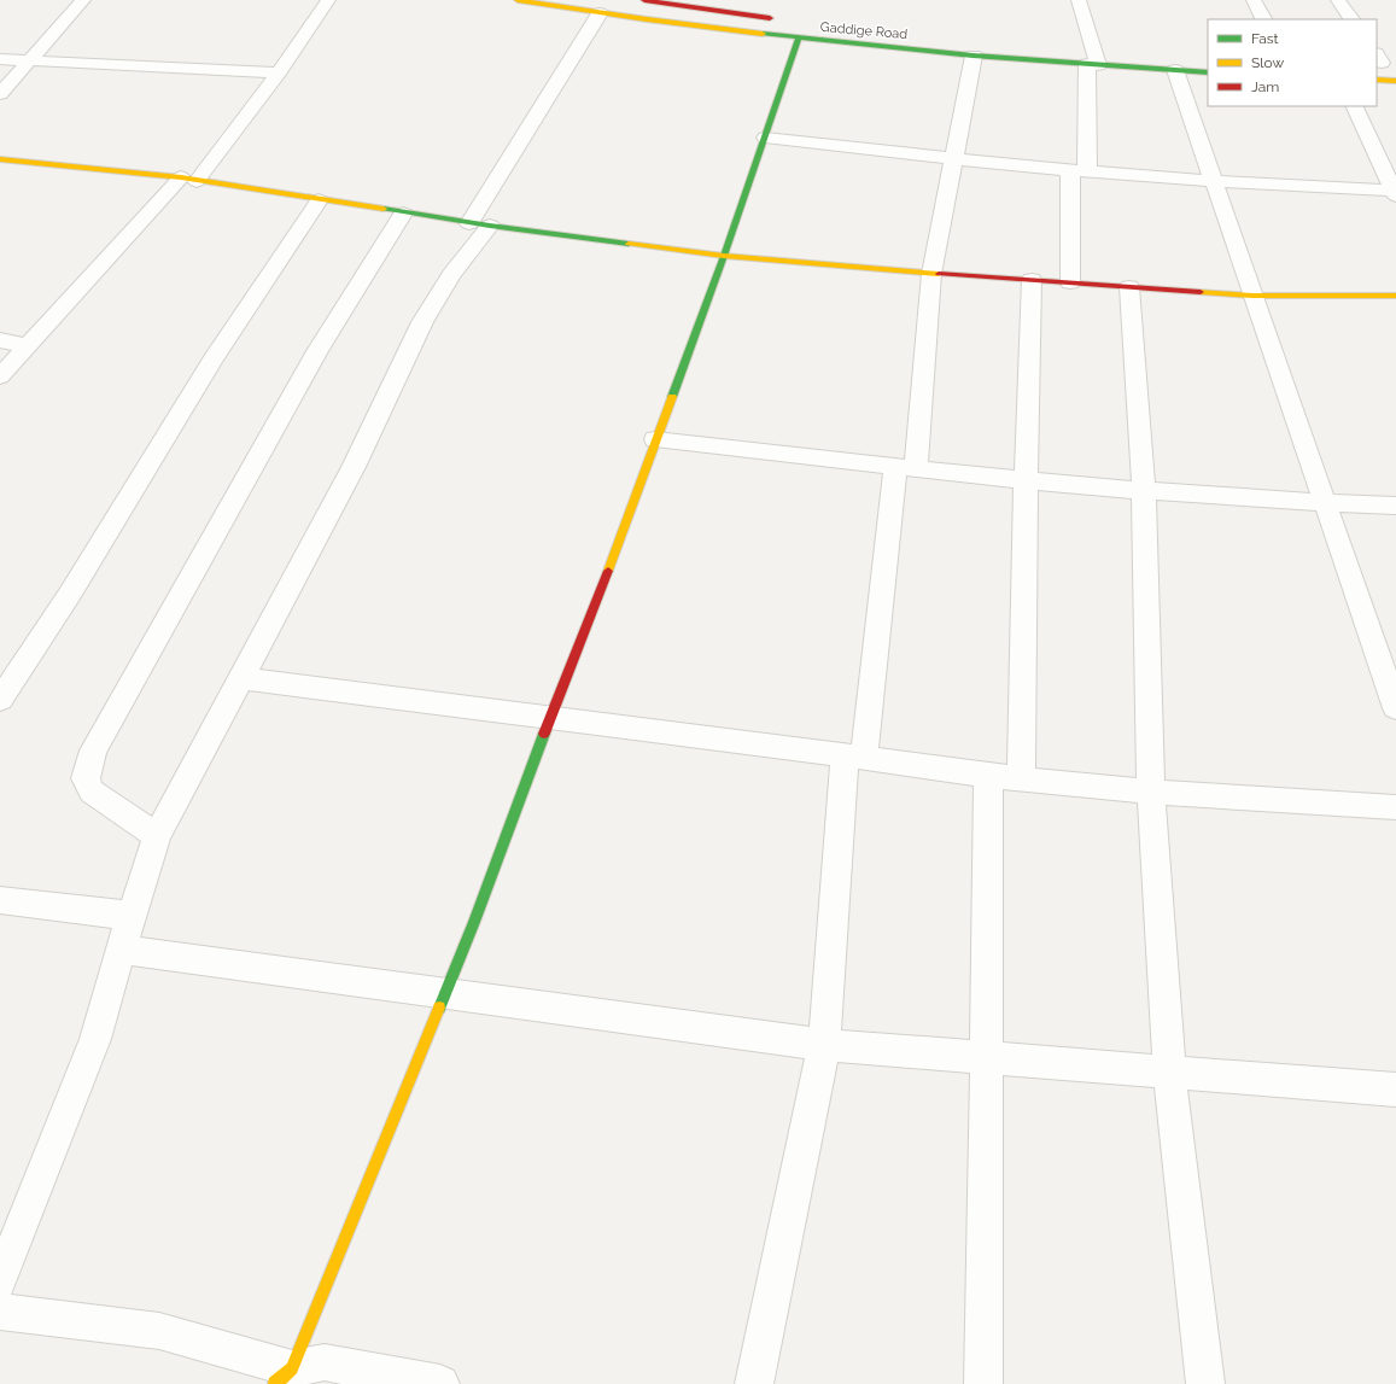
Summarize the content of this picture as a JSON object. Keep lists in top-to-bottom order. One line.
{"streets":{"street":["Gaddige Road"]},"legend":["Fast","Slow","Jam"]}
